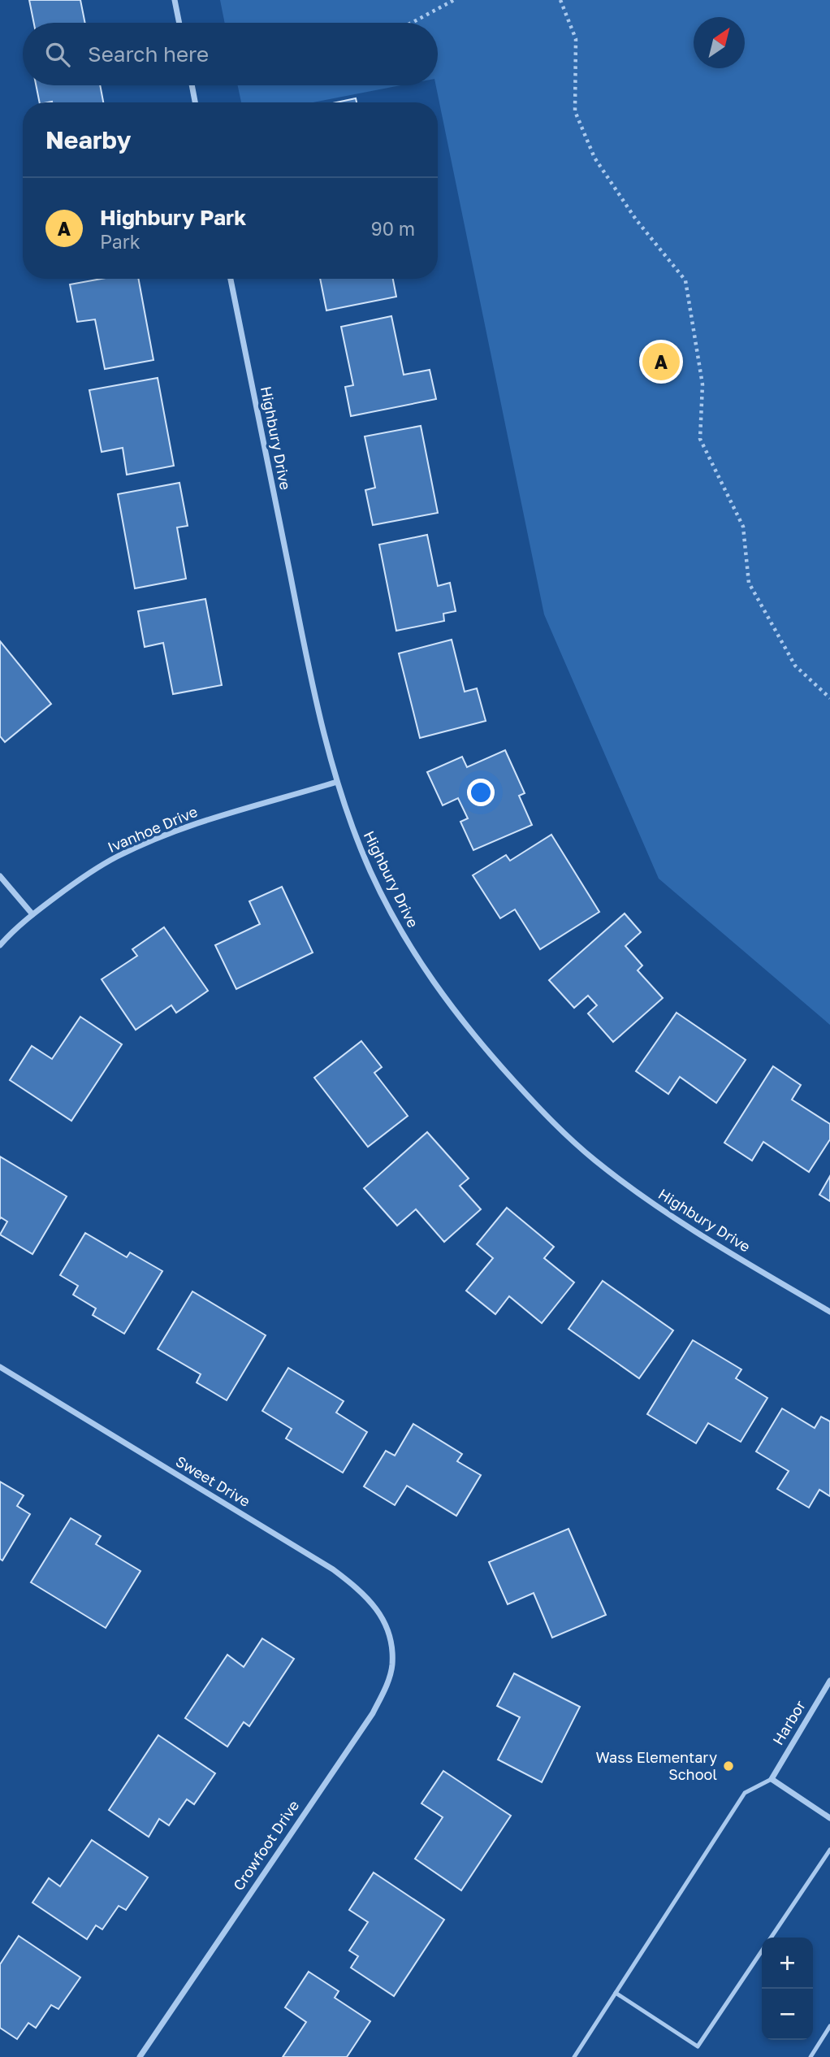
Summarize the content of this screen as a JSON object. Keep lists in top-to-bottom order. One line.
{"streets":{"street":["Highbury Drive","Ivanhoe Drive","Sweet Drive","Harbor","Crowfoot Drive"]},"crossings":[["Highbury Drive","Ivanhoe Drive"],["Sweet Drive","Crowfoot Drive"]],"places":["Wass Elementary School"],"north":"top right","page":{"search":"Search here","heading":"Nearby","list":[{"mark":"A","name":"Highbury Park","note":"Park","value":"90 m"}],"pins":"A","map_buttons":["+","−"]}}
